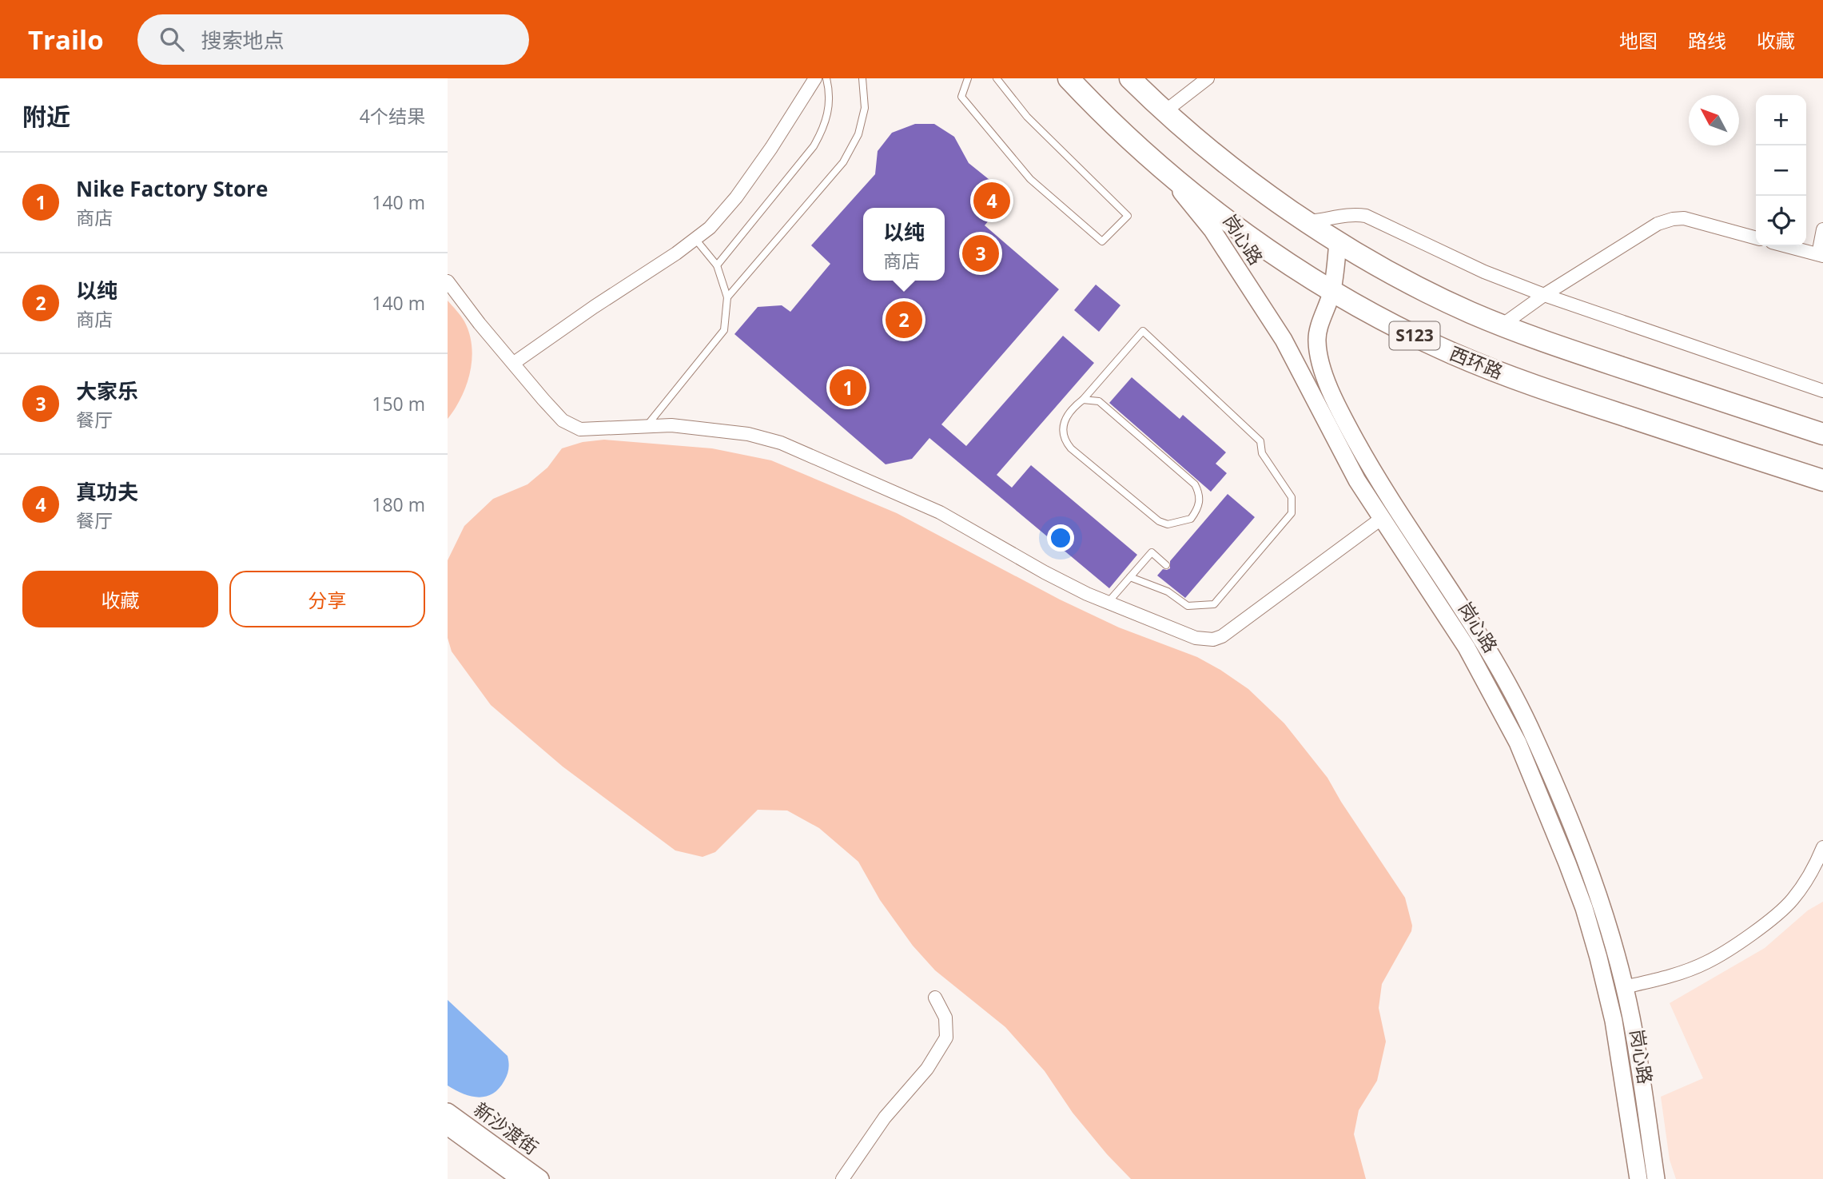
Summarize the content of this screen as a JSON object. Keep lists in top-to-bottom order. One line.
{"streets":{"main road":["S123","西环路"],"street":["岗心路","新沙渡街"]},"crossings":[["岗心路","S123"],["岗心路","西环路"]],"north":"top left","page":{"header":"Trailo","search":"搜索地点","nav":["地图","路线","收藏"],"heading":["附近","4个结果"],"map_buttons":["+","−"],"list":[{"mark":"1","name":"Nike Factory Store","note":"商店","value":"140 m"},{"mark":"2","name":"以纯","note":"商店","value":"140 m"},{"mark":"3","name":"大家乐","note":"餐厅","value":"150 m"},{"mark":"4","name":"真功夫","note":"餐厅","value":"180 m"}],"pins":["4","3","2","1"],"popup":["以纯","商店"],"buttons":["收藏","分享"]}}
